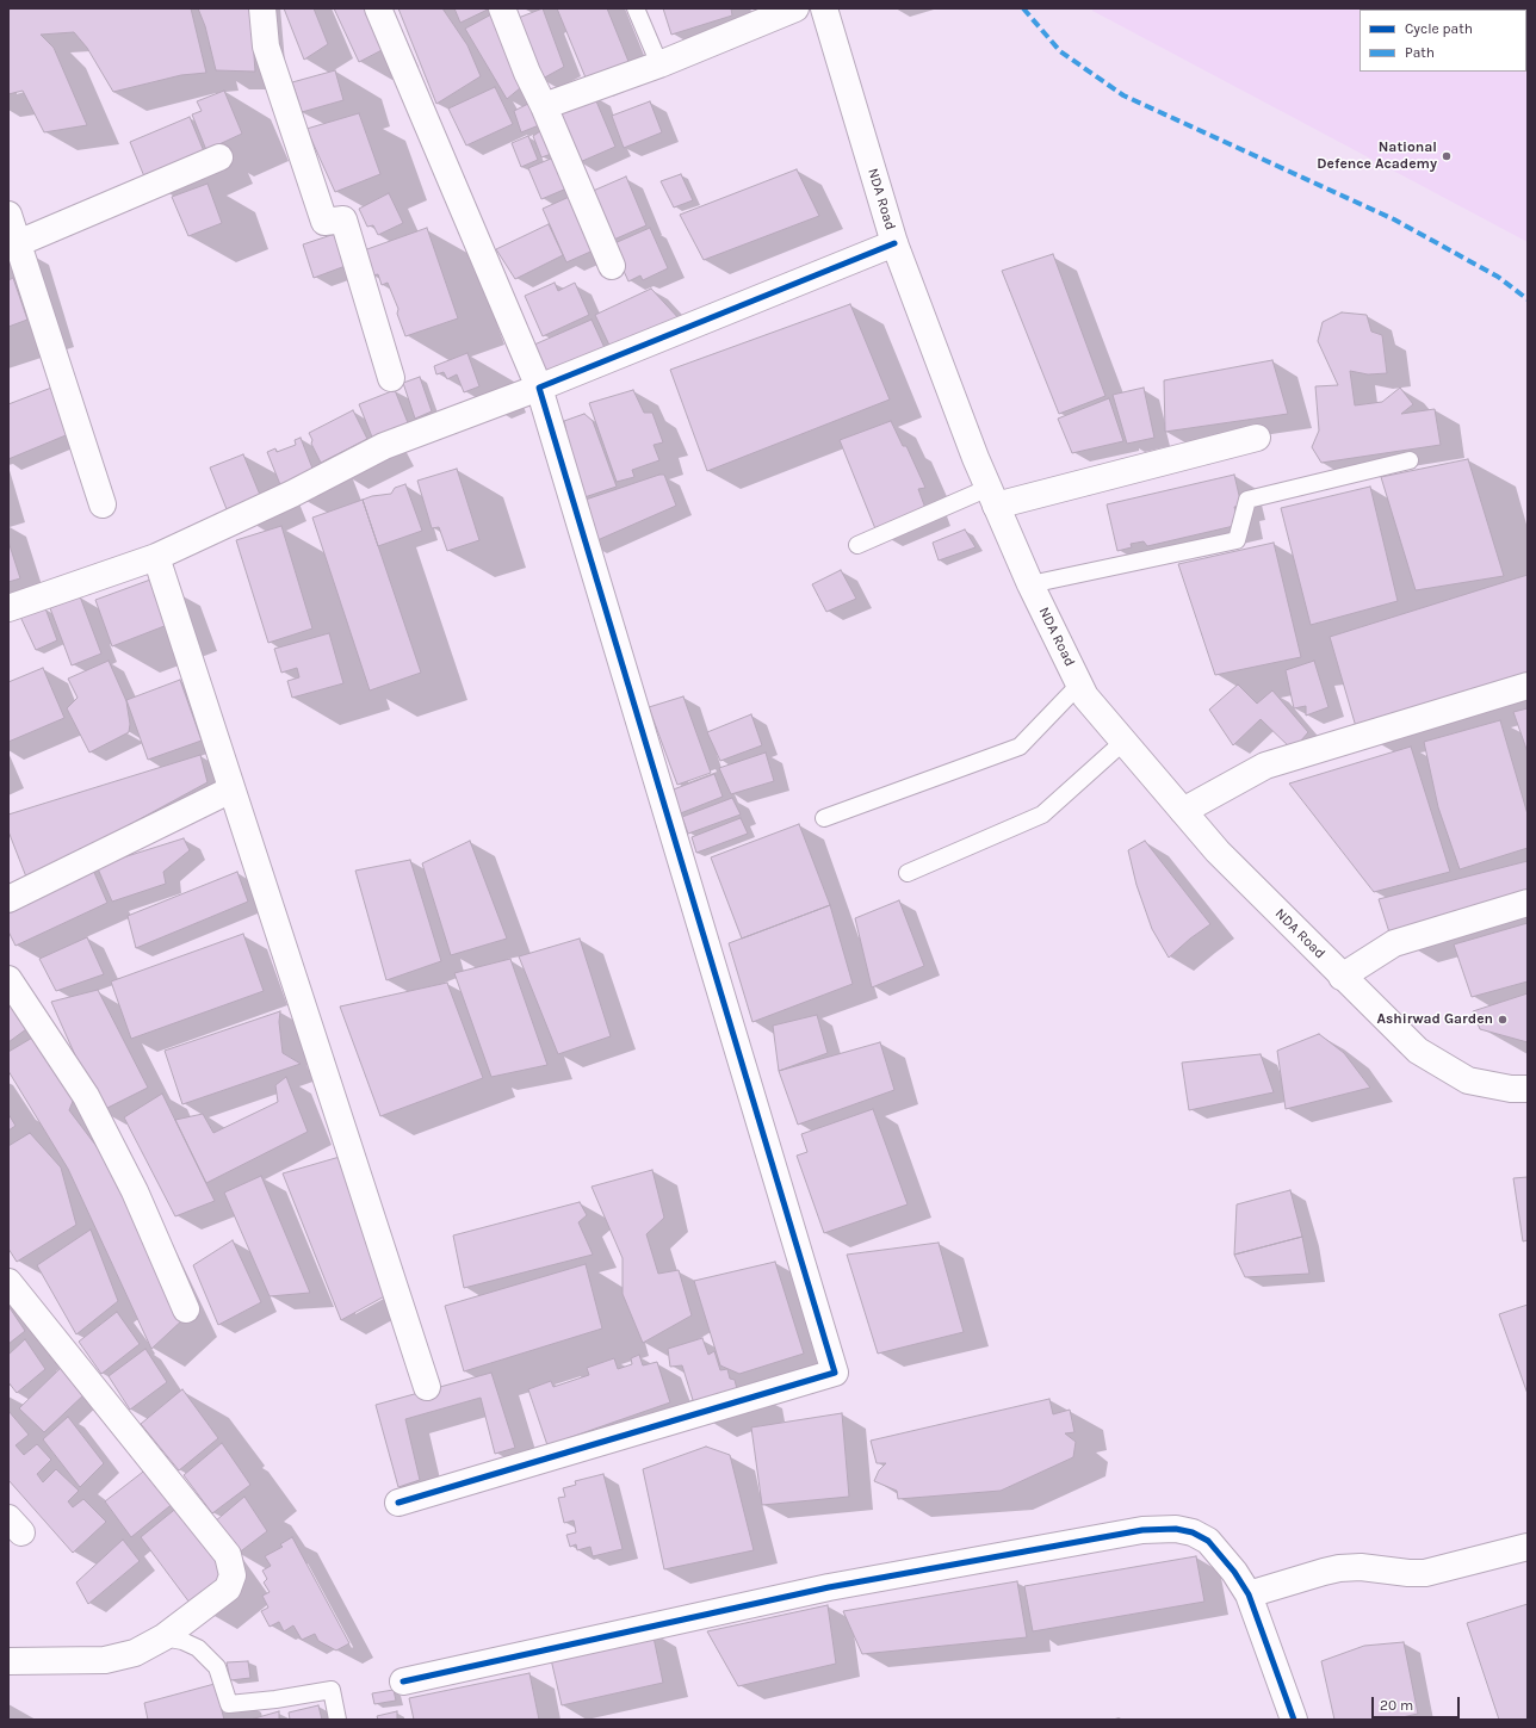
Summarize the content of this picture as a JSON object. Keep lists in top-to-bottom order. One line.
{"streets":{"street":["NDA Road"]},"places":["National Defence Academy","Ashirwad Garden"],"legend":["Cycle path","Path"],"scale_bar":"20 m"}
